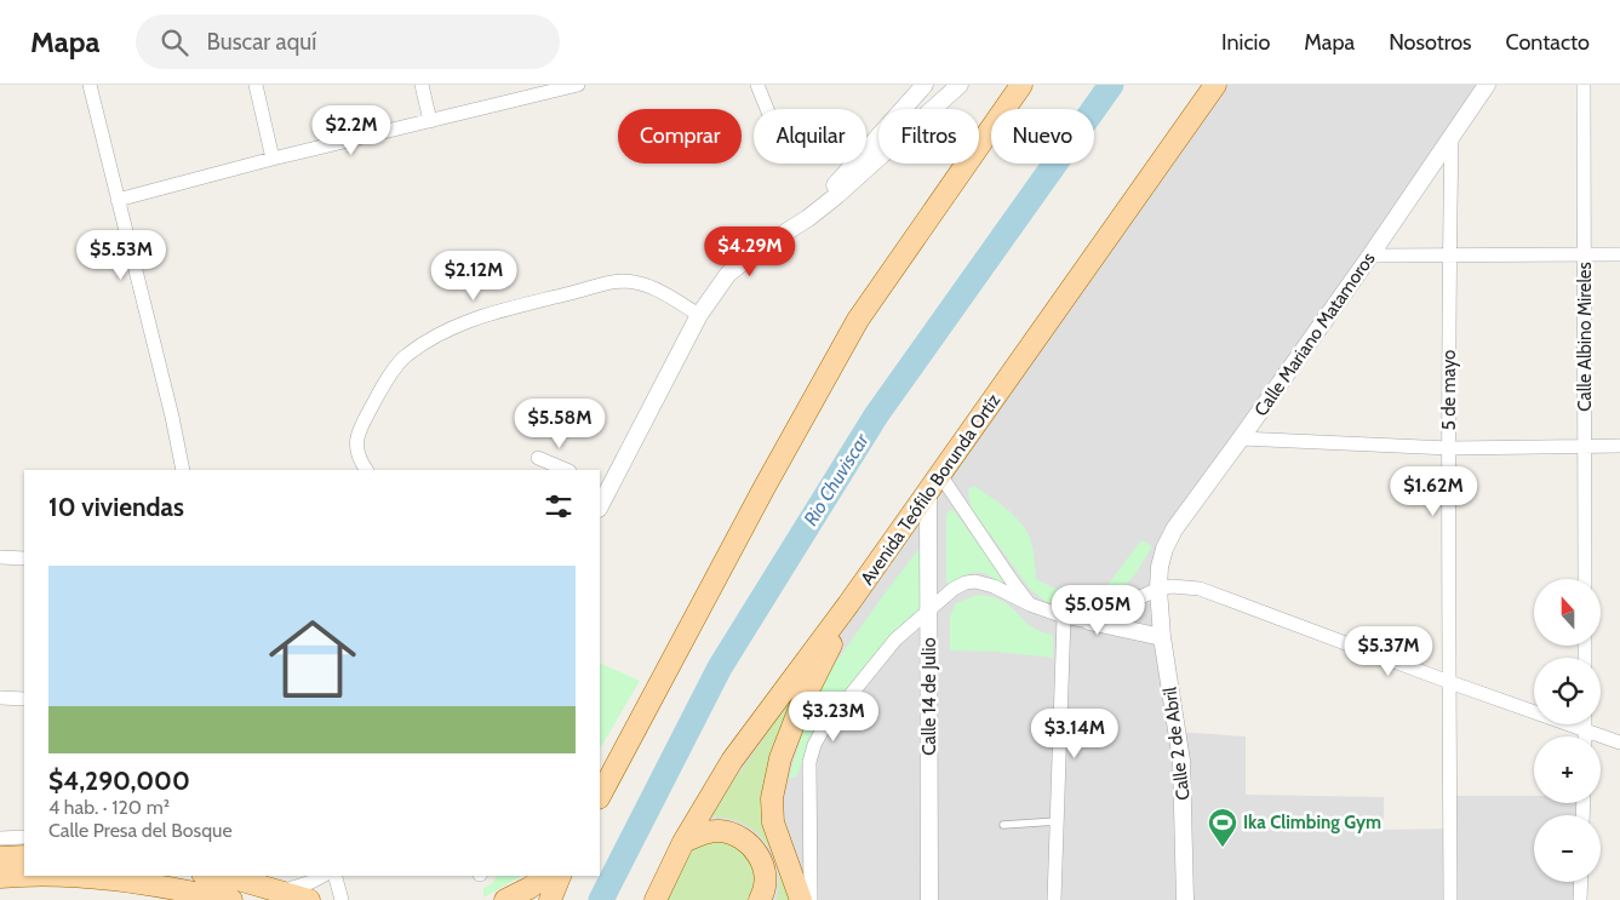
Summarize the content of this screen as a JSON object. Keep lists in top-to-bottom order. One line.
{"streets":{"main road":["Avenida Teófilo Borunda Ortíz"],"street":["Calle Mariano Matamoros","Calle Albino Mireles","5 de mayo","Calle 14 de Julio","Calle 2 de Abril"]},"crossings":[["Calle Mariano Matamoros","5 de mayo"],["Calle Mariano Matamoros","Calle 2 de Abril"],["Avenida Teófilo Borunda Ortíz","Calle 14 de Julio"]],"water":["Rio Chuviscar"],"places":{"sports":["Ika Climbing Gym"]},"north":"top","page":{"header":"Mapa","search":"Buscar aquí","nav":["Inicio","Mapa","Nosotros","Contacto"],"price":["$2.2M","$4.29M","$5.53M","$2.12M","$5.58M","$1.62M","$5.05M","$5.37M","$3.23M","$3.14M"],"chip":["Comprar","Alquilar","Filtros","Nuevo"],"heading":"10 viviendas","list":[{"name":"$4,290,000","note":"4 hab. · 120 m² · Calle Presa del Bosque"}],"map_buttons":["+","−"]}}
